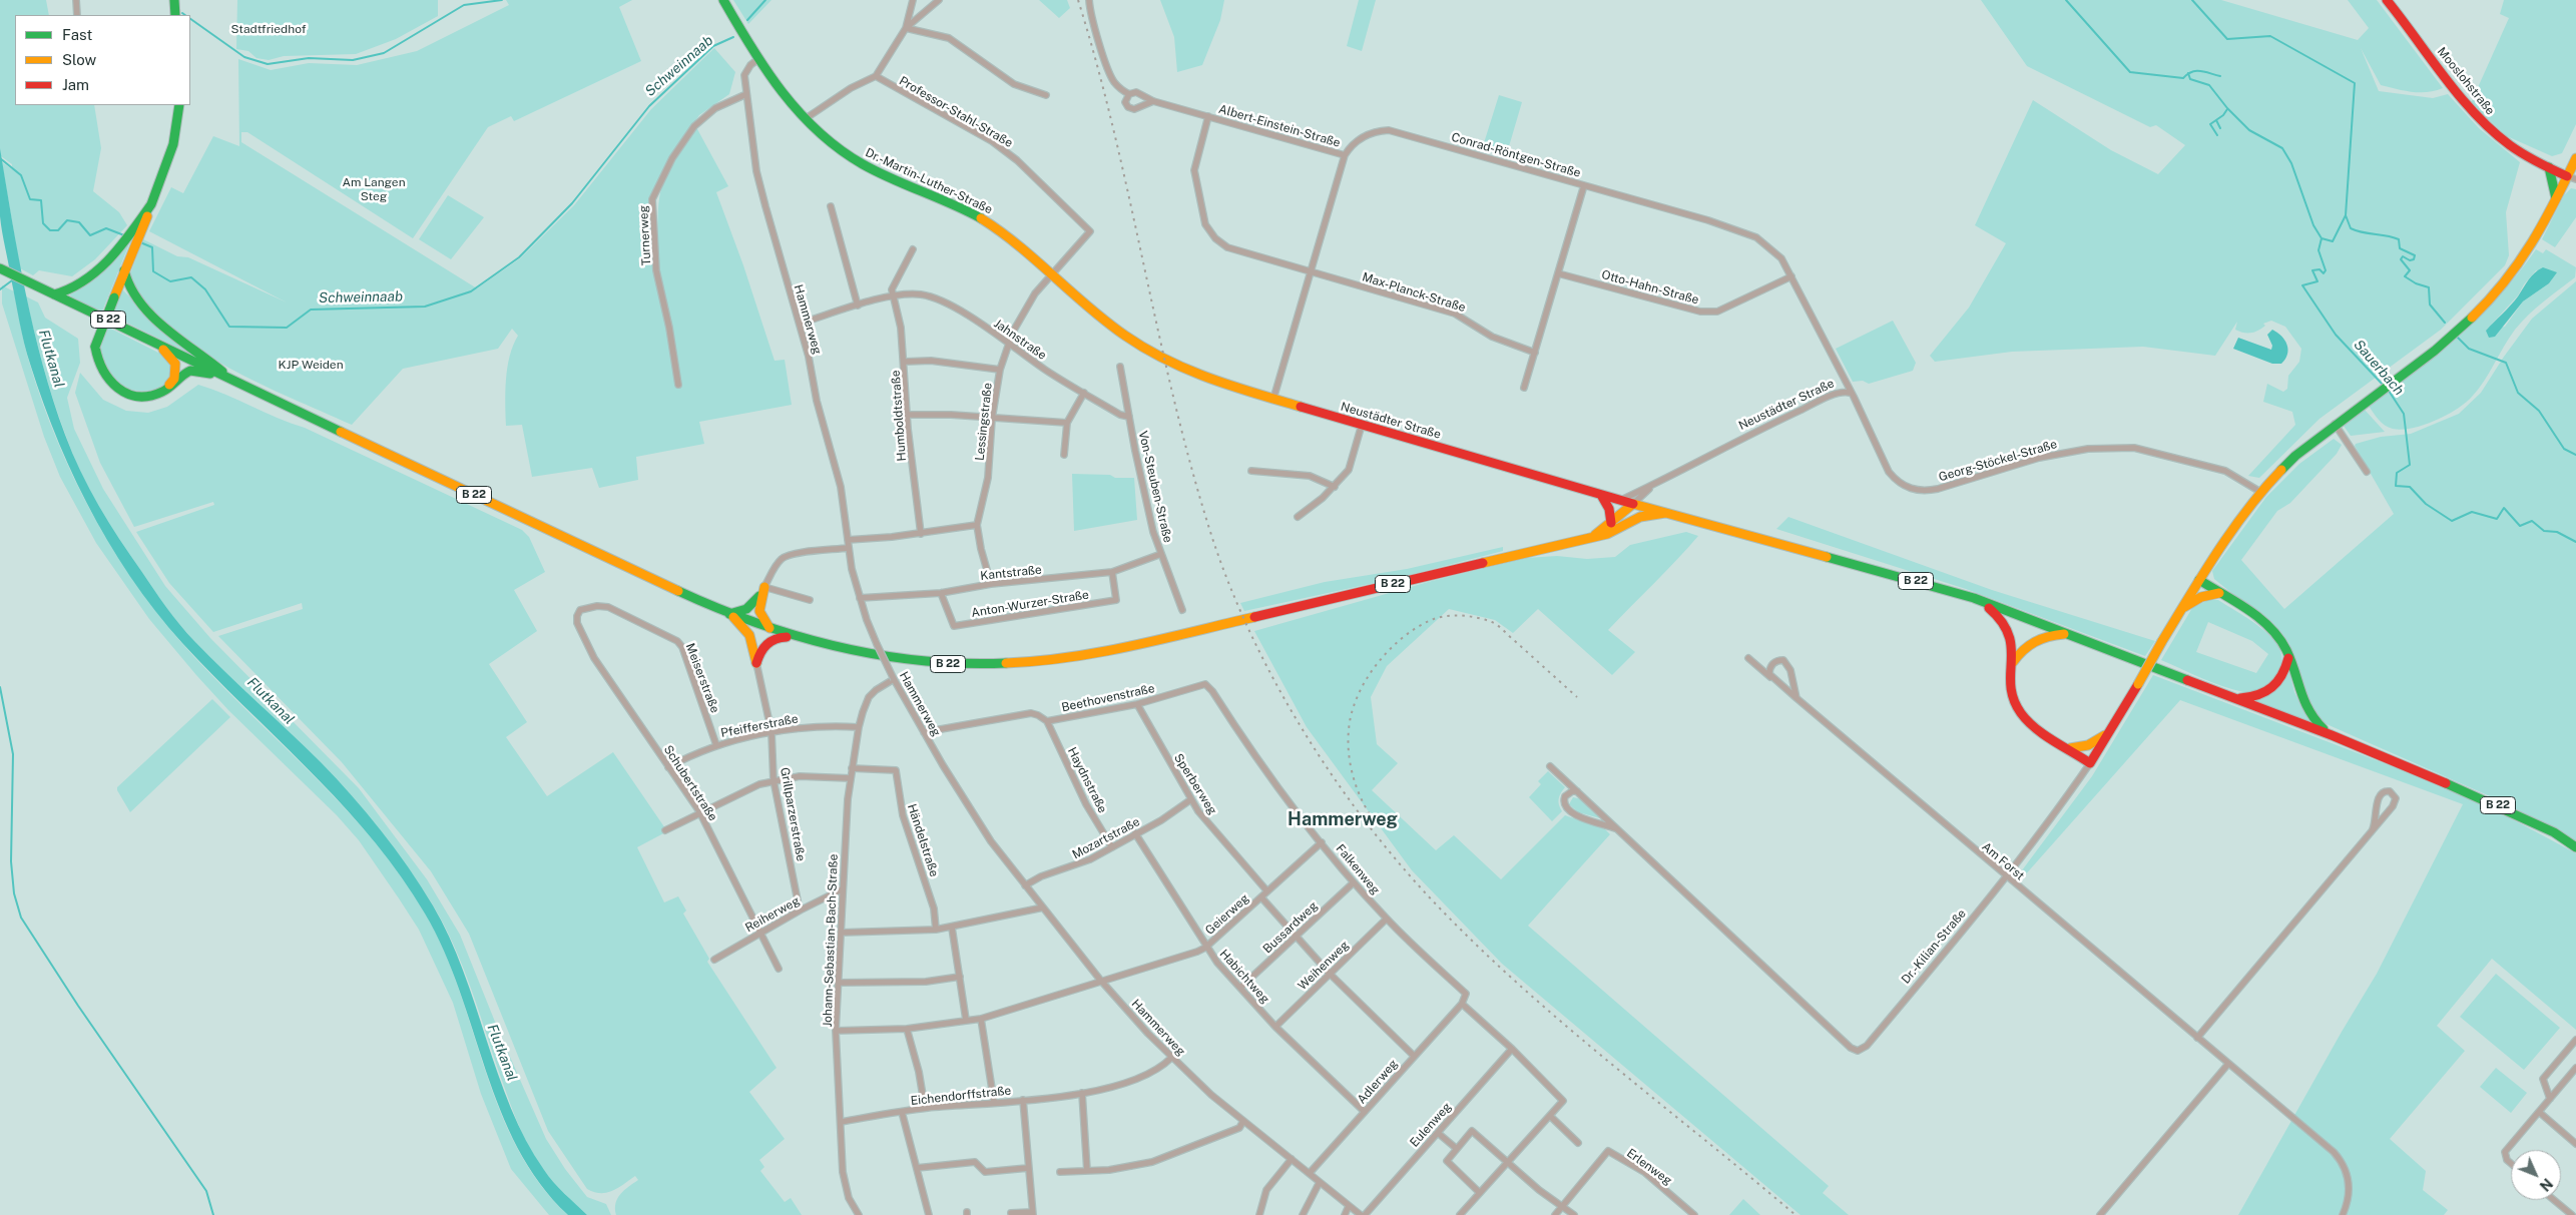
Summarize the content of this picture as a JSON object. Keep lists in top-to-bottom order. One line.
{"streets":{"main road":["Mooslohstraße","Dr.-Martin-Luther-Straße","B 22","Neustädter Straße","Dr.-Kilian-Straße"],"street":["Professor-Stahl-Straße","Albert-Einstein-Straße","Conrad-Röntgen-Straße","Turnerweg","Otto-Hahn-Straße","Max-Planck-Straße","Hammerweg","Jahnstraße","Humboldtstraße","Lessingstraße","Georg-Stöckel-Straße","Von-Steuben-Straße","Kantstraße","Anton-Wurzer-Straße","Meiserstraße","Beethovenstraße","Pfeifferstraße","Haydnstraße","Schubertstraße","Sperberweg","Grillparzerstraße","Mozartstraße","Händelstraße","Am Forst","Falkenweg","Reiherweg","Geierweg","Bussardweg","Johann-Sebastian-Bach-Straße","Weihenweg","Habichtweg","Adlerweg","Eichendorffstraße","Eulenweg","Erlenweg"]},"crossings":[["Mooslohstraße","Dr.-Kilian-Straße"],["Professor-Stahl-Straße","Dr.-Martin-Luther-Straße"],["Professor-Stahl-Straße","Lessingstraße"],["Albert-Einstein-Straße","Conrad-Röntgen-Straße"],["Albert-Einstein-Straße","Max-Planck-Straße"],["Conrad-Röntgen-Straße","Otto-Hahn-Straße"],["Conrad-Röntgen-Straße","Max-Planck-Straße"],["Conrad-Röntgen-Straße","Neustädter Straße"],["Conrad-Röntgen-Straße","Georg-Stöckel-Straße"],["Dr.-Martin-Luther-Straße","Hammerweg"],["Dr.-Martin-Luther-Straße","Neustädter Straße"],["Dr.-Martin-Luther-Straße","Lessingstraße"],["Turnerweg","Hammerweg"],["B 22","Neustädter Straße"],["Hammerweg","Jahnstraße"],["Hammerweg","Kantstraße"],["Hammerweg","Beethovenstraße"],["Hammerweg","Mozartstraße"],["Hammerweg","Geierweg"],["Hammerweg","Johann-Sebastian-Bach-Straße"],["Hammerweg","Adlerweg"],["Hammerweg","Eichendorffstraße"],["Jahnstraße","Humboldtstraße"],["Jahnstraße","Lessingstraße"],["Jahnstraße","Von-Steuben-Straße"],["Neustädter Straße","Georg-Stöckel-Straße"],["Lessingstraße","Kantstraße"],["Georg-Stöckel-Straße","Dr.-Kilian-Straße"],["Von-Steuben-Straße","Kantstraße"],["Kantstraße","Anton-Wurzer-Straße"],["Meiserstraße","Pfeifferstraße"],["Meiserstraße","Schubertstraße"],["Beethovenstraße","Haydnstraße"],["Beethovenstraße","Sperberweg"],["Beethovenstraße","Falkenweg"],["Pfeifferstraße","Schubertstraße"],["Pfeifferstraße","Grillparzerstraße"],["Pfeifferstraße","Johann-Sebastian-Bach-Straße"],["Haydnstraße","Mozartstraße"],["Schubertstraße","Reiherweg"],["Sperberweg","Mozartstraße"],["Sperberweg","Geierweg"],["Grillparzerstraße","Reiherweg"],["Mozartstraße","Habichtweg"],["Händelstraße","Johann-Sebastian-Bach-Straße"],["Am Forst","Dr.-Kilian-Straße"],["Falkenweg","Geierweg"],["Falkenweg","Bussardweg"],["Falkenweg","Weihenweg"],["Falkenweg","Adlerweg"],["Reiherweg","Johann-Sebastian-Bach-Straße"],["Geierweg","Johann-Sebastian-Bach-Straße"],["Geierweg","Habichtweg"],["Bussardweg","Habichtweg"],["Johann-Sebastian-Bach-Straße","Eichendorffstraße"],["Weihenweg","Habichtweg"],["Habichtweg","Adlerweg"]],"districts":["Hammerweg"],"water":["Schweinnaab","Flutkanal","Sauerbach"],"parks":["Stadtfriedhof","Am Langen Steg","KJP Weiden"],"legend":["Fast","Slow","Jam"],"north":"bottom right"}
